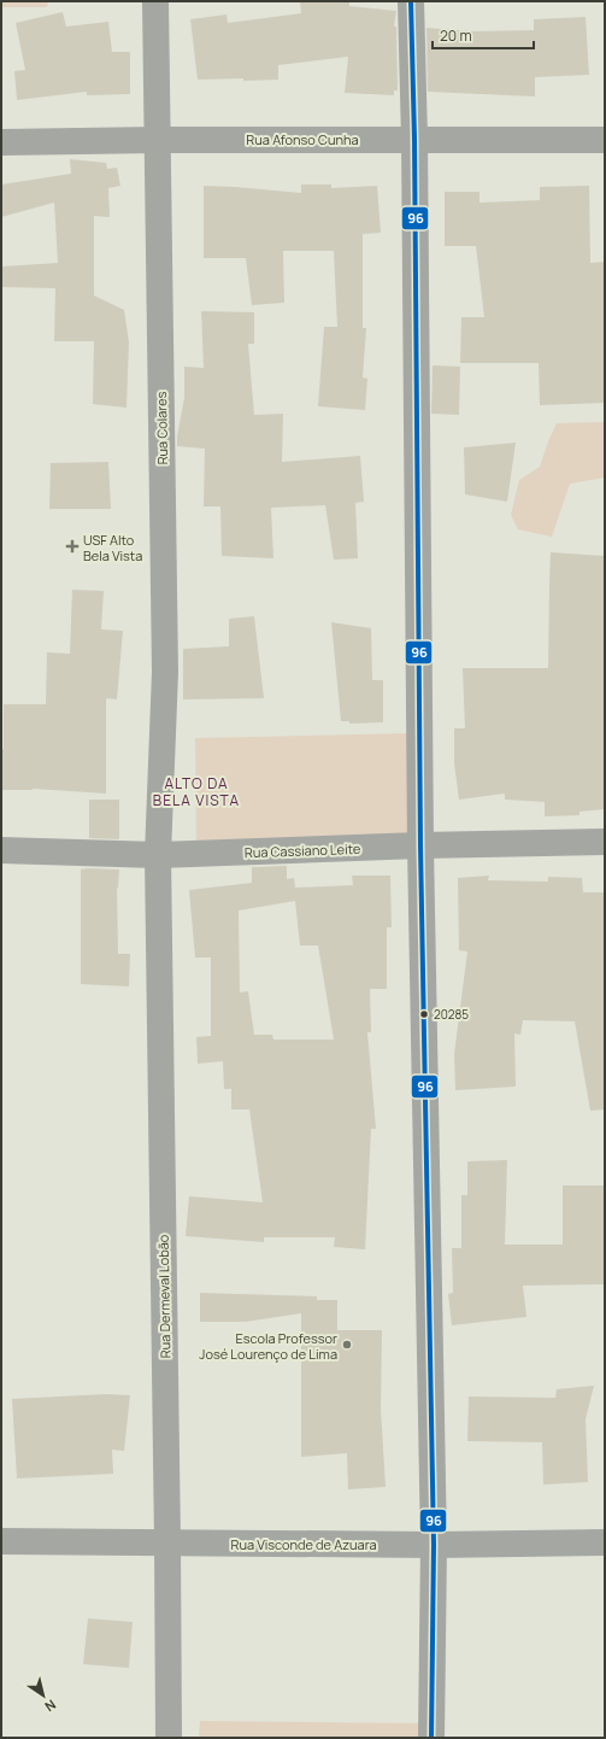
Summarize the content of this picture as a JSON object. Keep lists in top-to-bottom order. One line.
{"streets":{"street":["Rua Afonso Cunha","Rua Colares","Rua Cassiano Leite","Rua Dermeval Lobão","Rua Visconde de Azuara"]},"crossings":[["Rua Afonso Cunha","Rua Colares"],["Rua Colares","Rua Cassiano Leite"],["Rua Colares","Rua Dermeval Lobão"],["Rua Cassiano Leite","Rua Dermeval Lobão"],["Rua Dermeval Lobão","Rua Visconde de Azuara"]],"districts":["ALTO DA BELA VISTA"],"places":{"health":["USF Alto Bela Vista"],"other":["20285","Escola Professor José Lourenço de Lima"]},"lines":["transit line 96"],"scale_bar":"20 m","north":"bottom right"}
